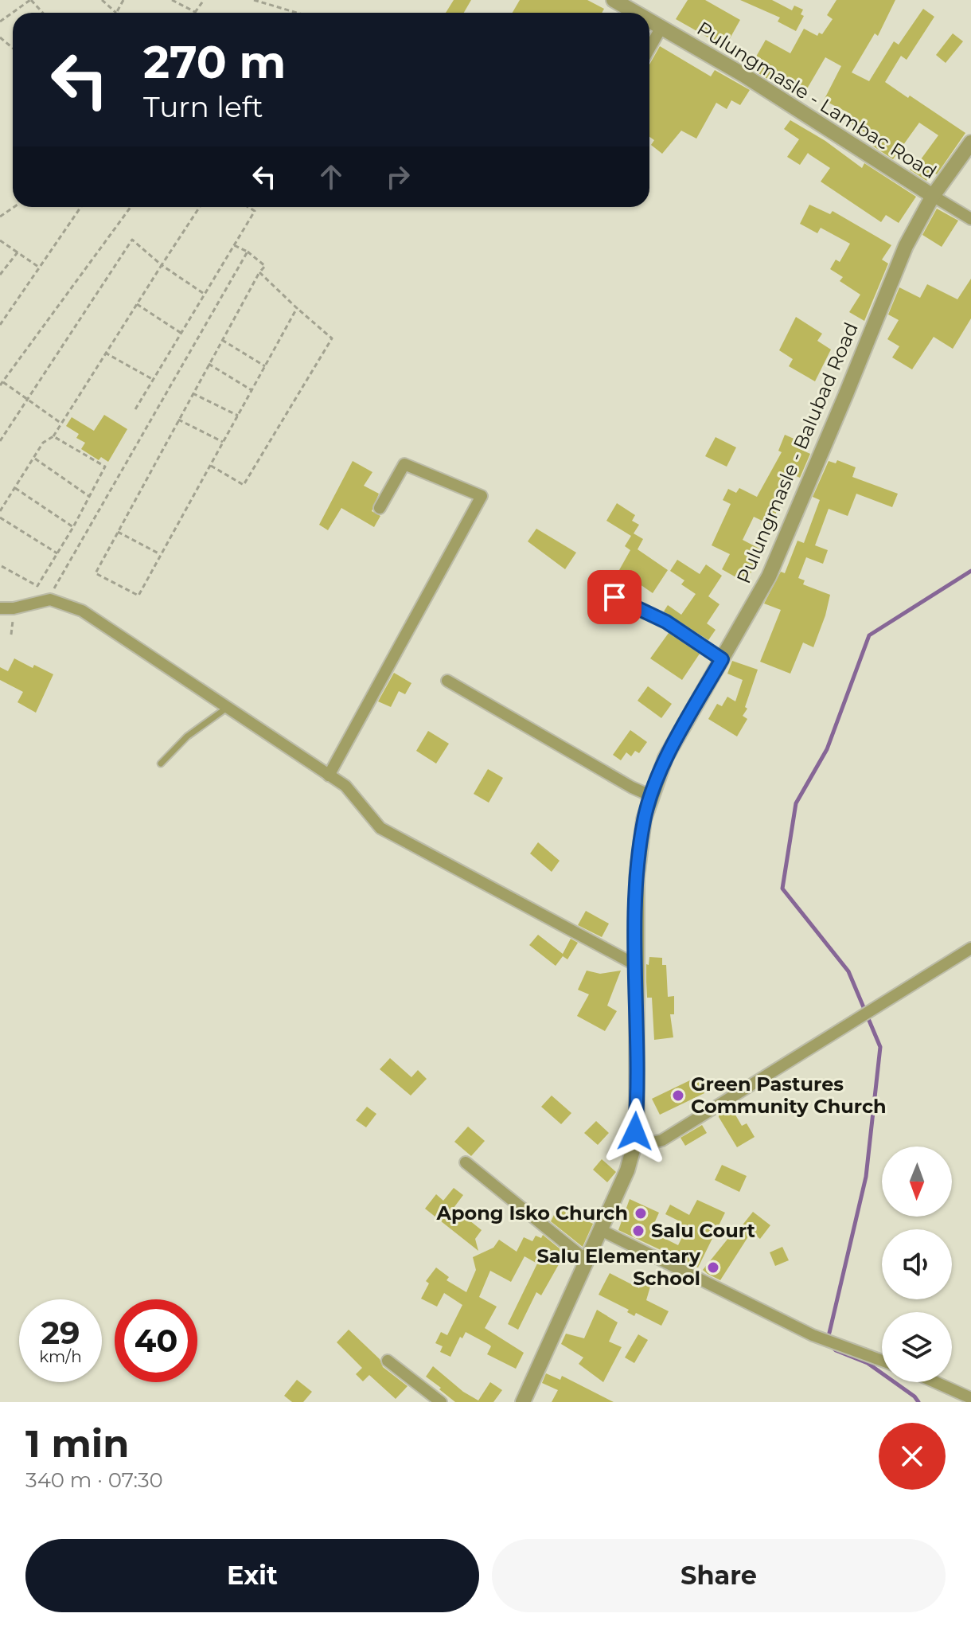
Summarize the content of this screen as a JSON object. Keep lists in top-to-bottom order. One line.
{"streets":{"street":["Pulungmasle - Lambac Road","Pulungmasle - Balubad Road"]},"crossings":[["Pulungmasle - Lambac Road","Pulungmasle - Balubad Road"]],"places":["Green Pastures Community Church","Apong Isko Church","Salu Court","Salu Elementary School"],"north":"bottom","page":{"turn":["270 m","Turn left"],"speed":"29 km/h","limit":"40","heading":["1 min","340 m · 07:30"],"buttons":["Exit","Share"]}}
